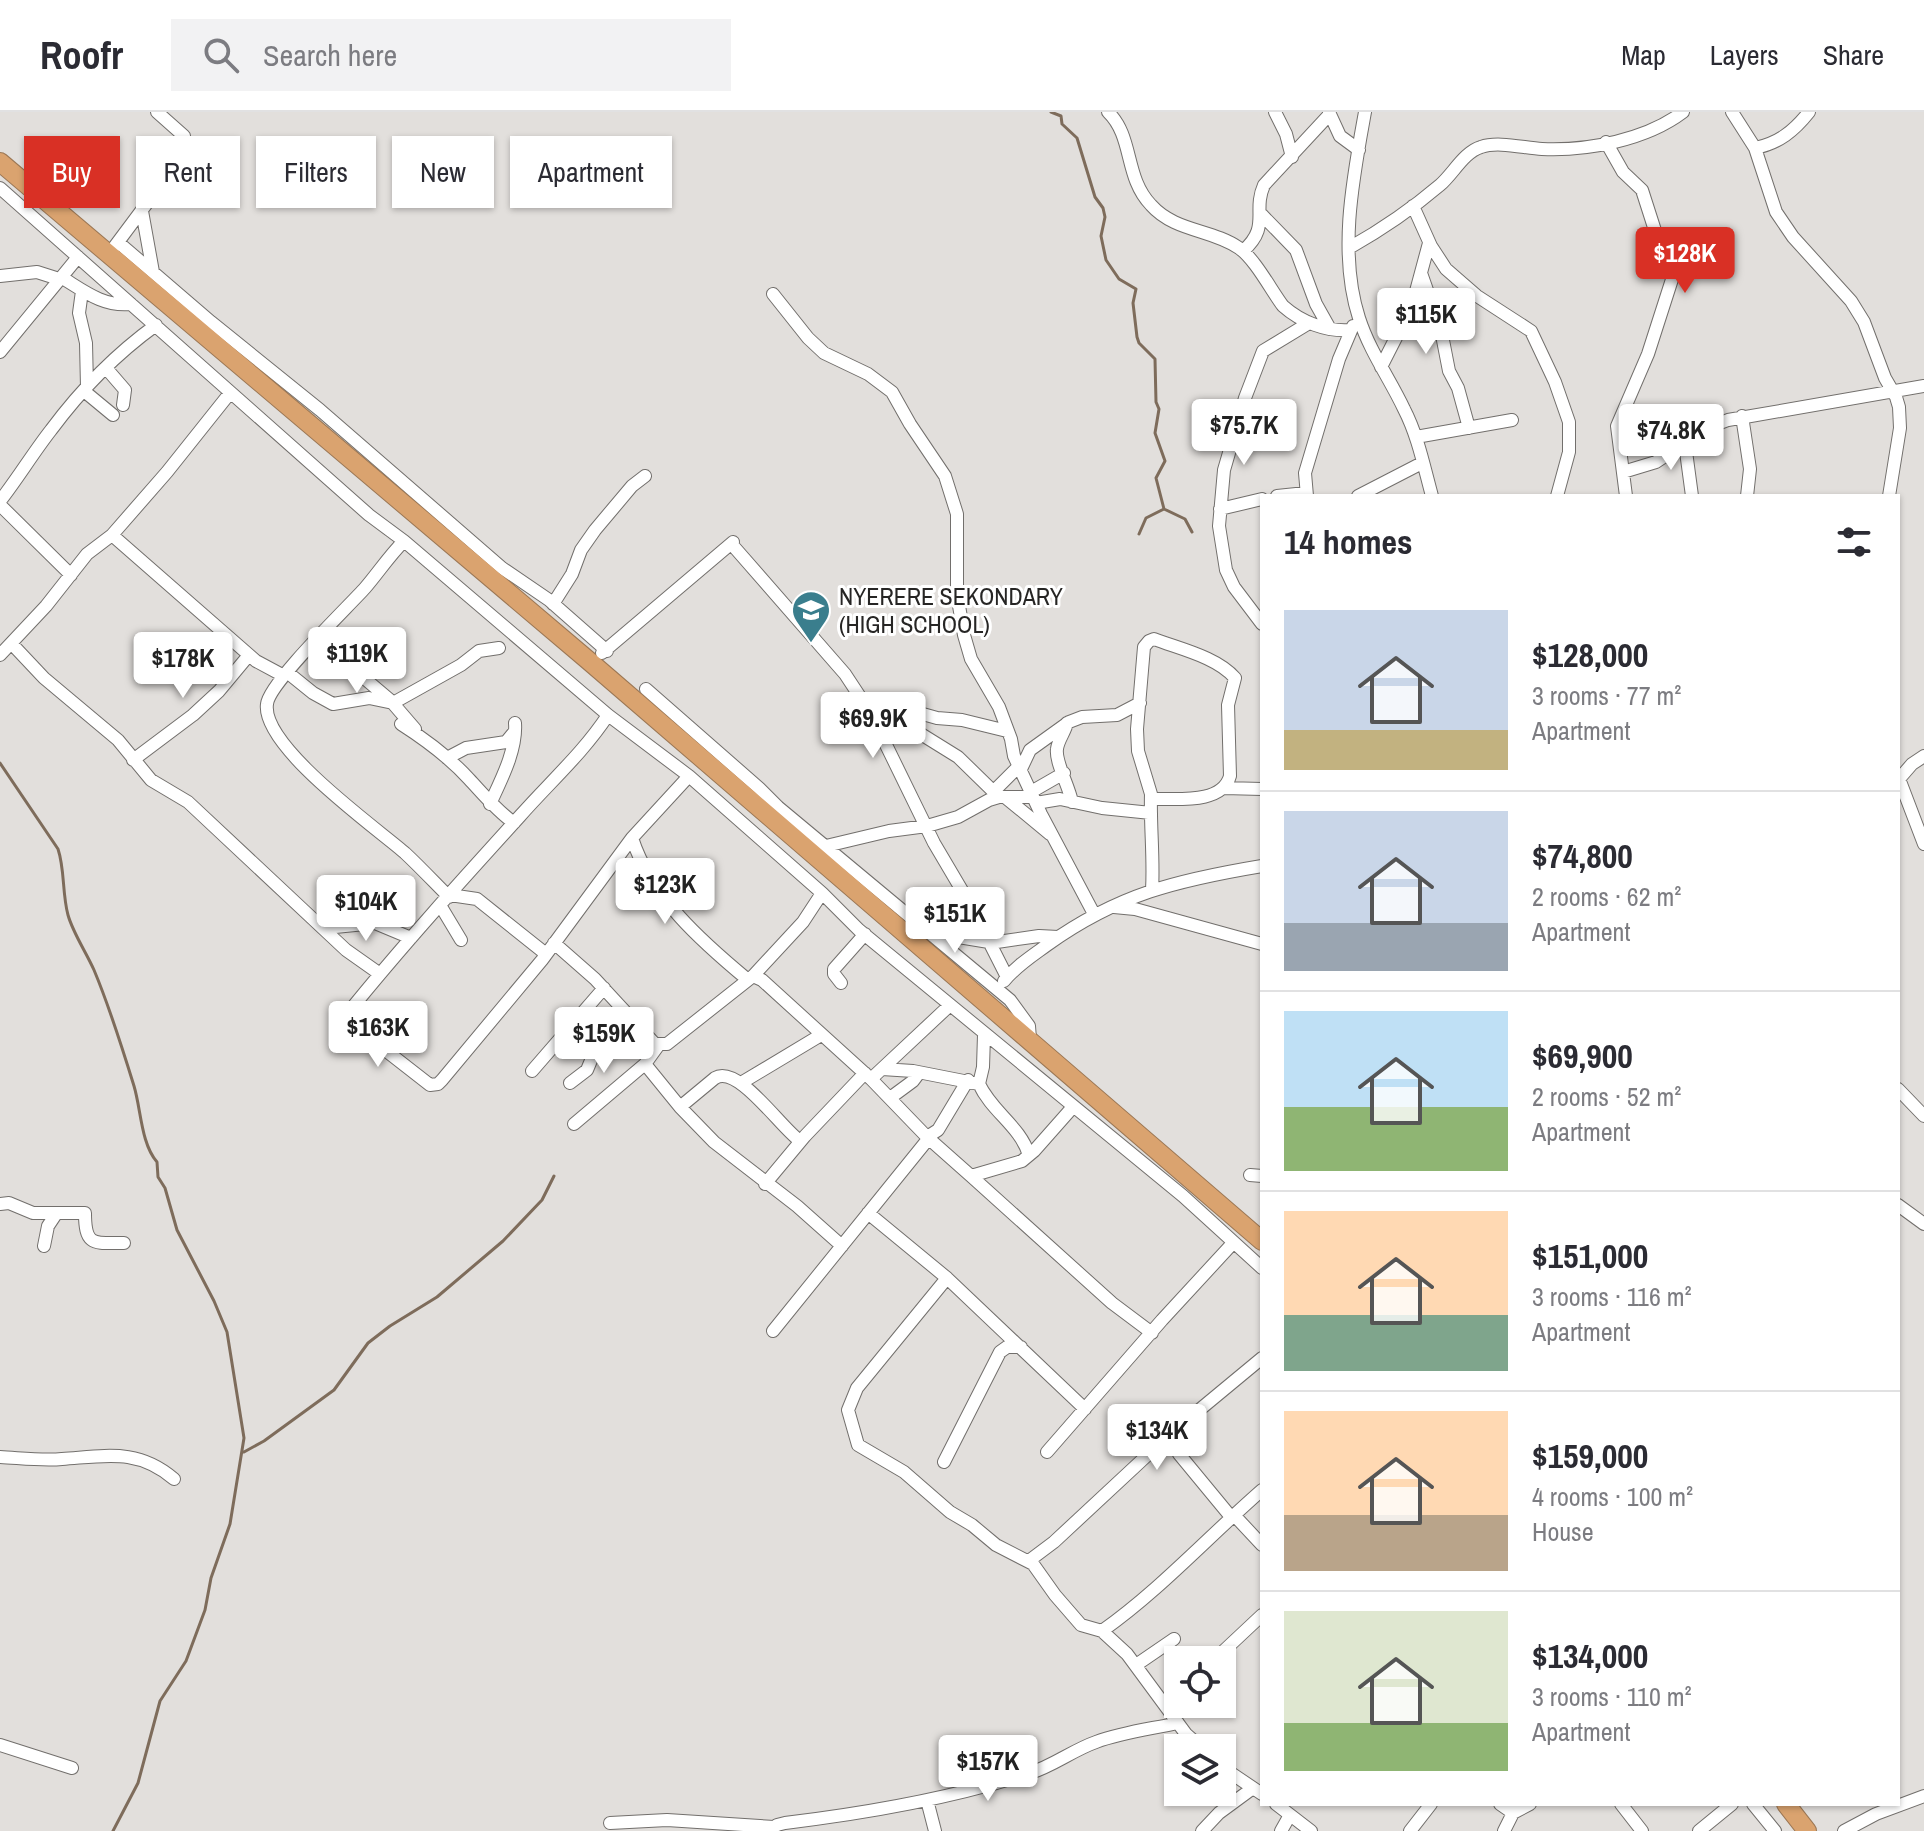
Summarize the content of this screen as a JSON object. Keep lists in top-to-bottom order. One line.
{"places":{"school or university":["NYERERE SEKONDARY (HIGH SCHOOL)"]},"page":{"header":"Roofr","search":"Search here","nav":["Map","Layers","Share"],"chip":["Buy","Rent","Filters","New","Apartment"],"price":["$128K","$115K","$75.7K","$74.8K","$119K","$178K","$69.9K","$123K","$104K","$151K","$163K","$159K","$134K","$157K"],"heading":"14 homes","list":[{"name":"$128,000","note":"3 rooms · 77 m² · Apartment"},{"name":"$74,800","note":"2 rooms · 62 m² · Apartment"},{"name":"$69,900","note":"2 rooms · 52 m² · Apartment"},{"name":"$151,000","note":"3 rooms · 116 m² · Apartment"},{"name":"$159,000","note":"4 rooms · 100 m² · House"},{"name":"$134,000","note":"3 rooms · 110 m² · Apartment"}]}}
